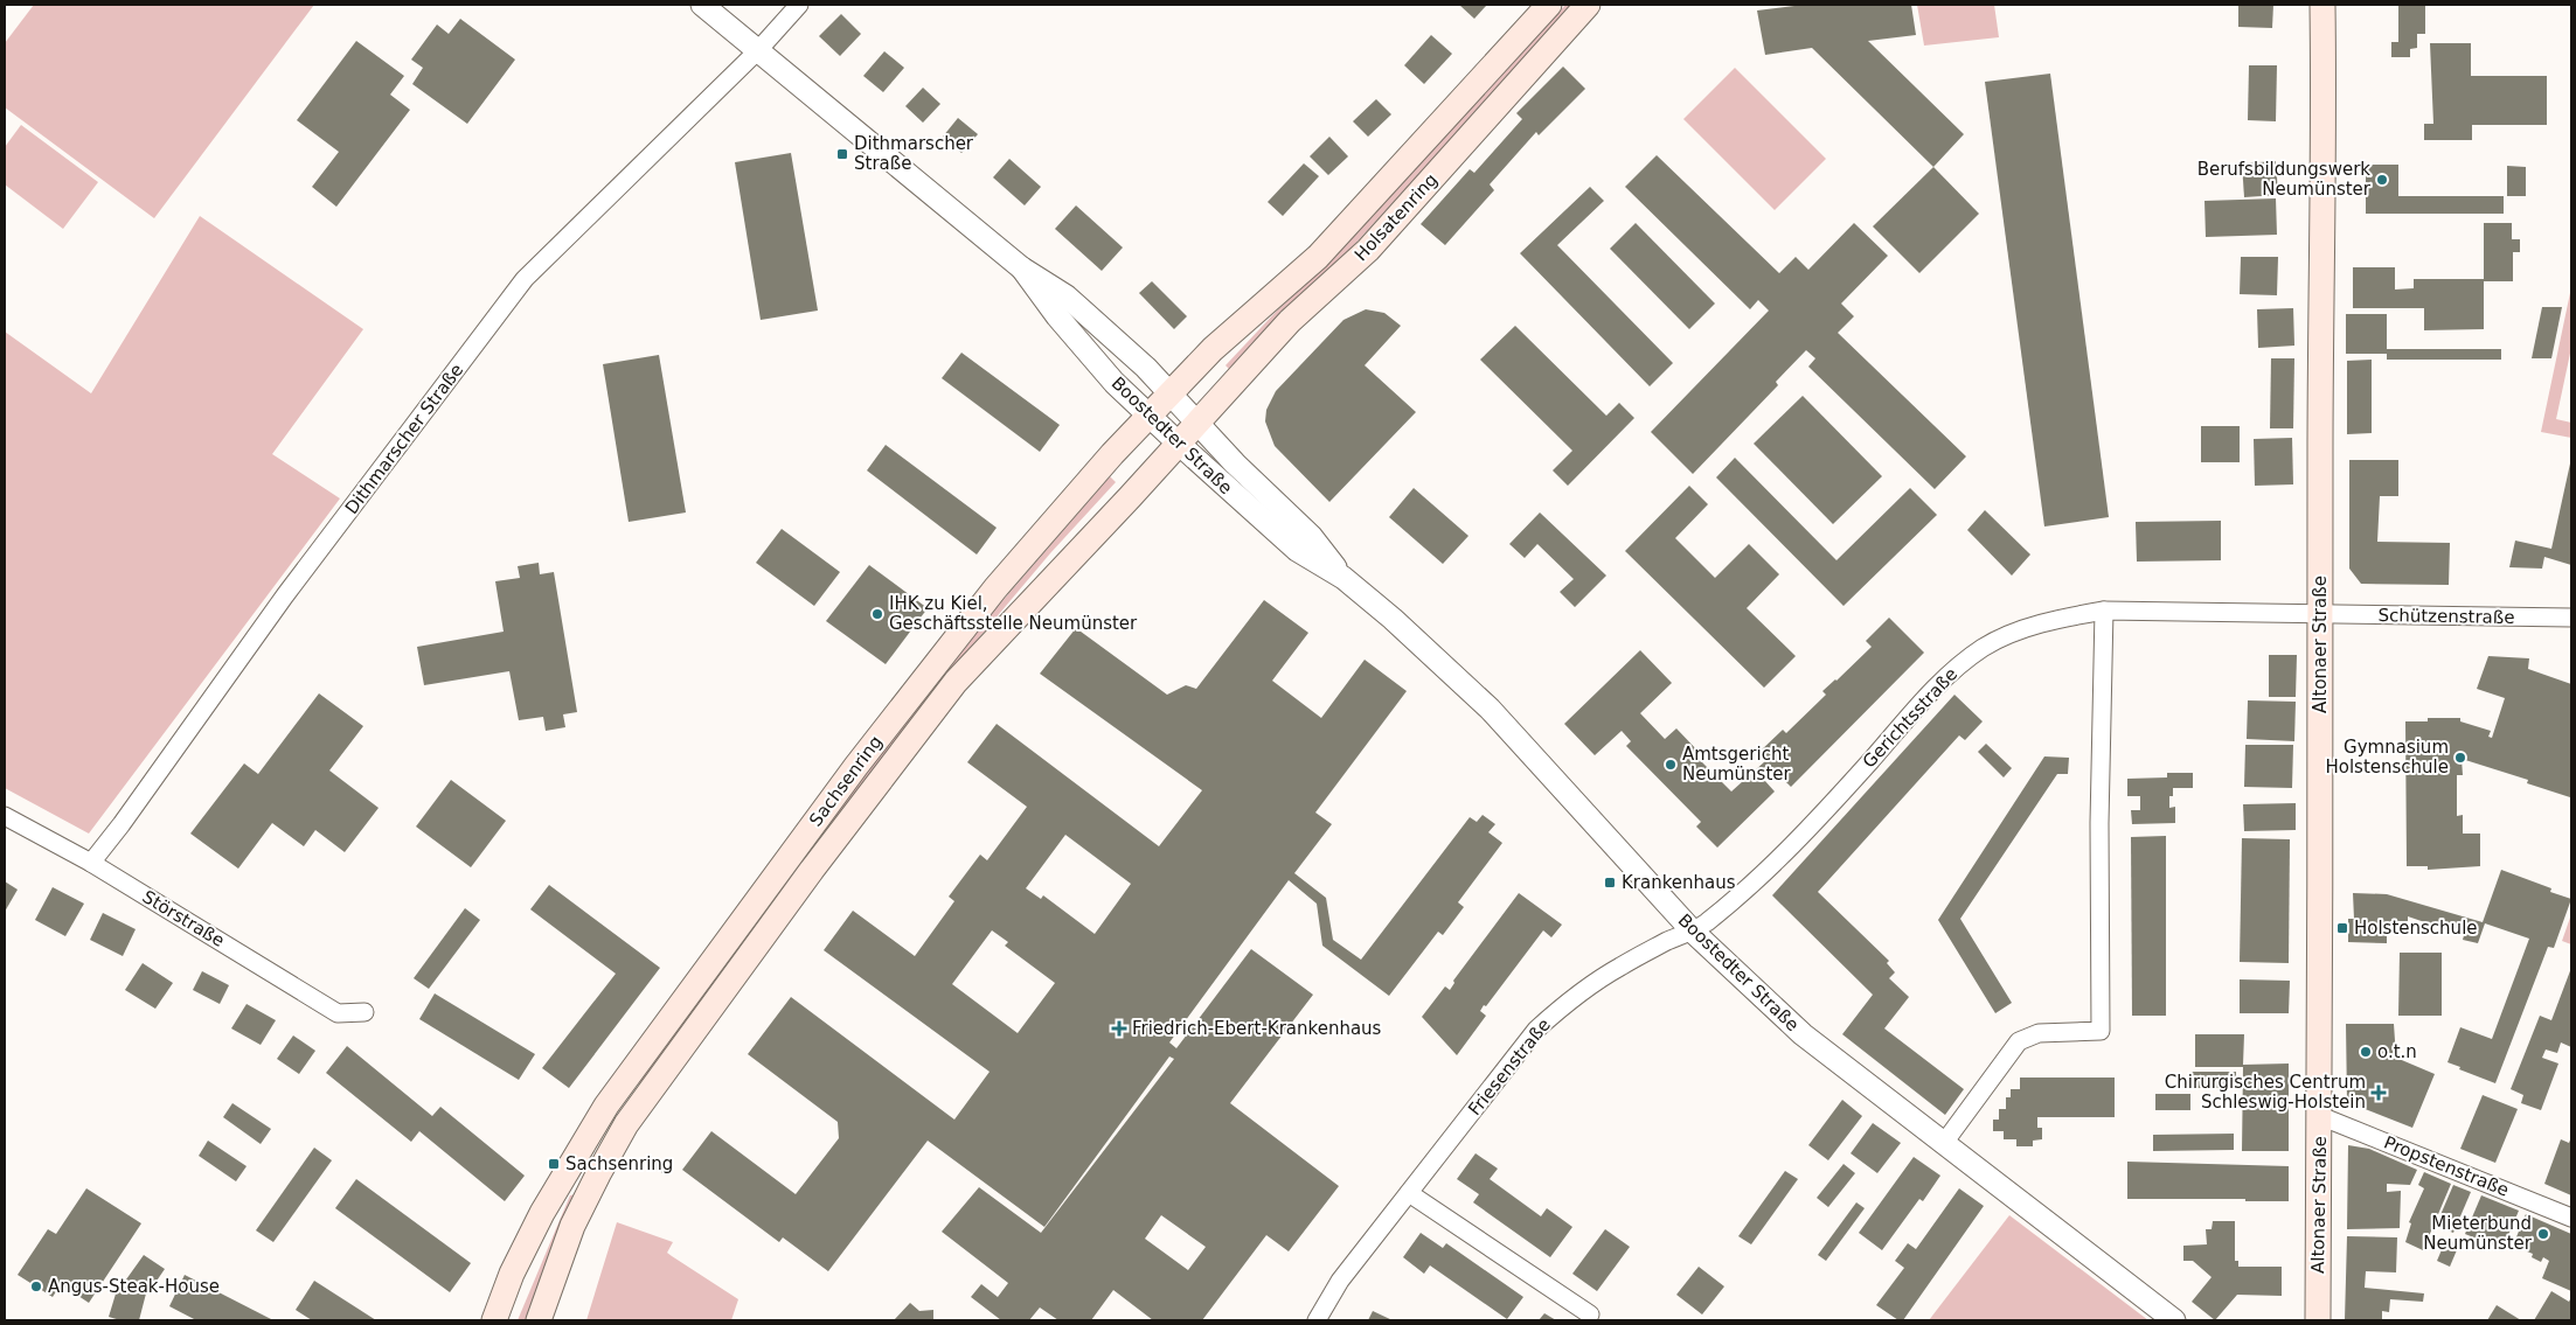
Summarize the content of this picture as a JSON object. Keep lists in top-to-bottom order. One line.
{"streets":{"main road":["Holsatenring","Altonaer Straße","Sachsenring"],"street":["Boostedter Straße","Dithmarscher Straße","Schützenstraße","Gerichtsstraße","Störstraße","Friesenstraße","Propstenstraße"]},"crossings":[["Holsatenring","Boostedter Straße"],["Holsatenring","Sachsenring"],["Boostedter Straße","Dithmarscher Straße"],["Boostedter Straße","Gerichtsstraße"],["Boostedter Straße","Sachsenring"],["Boostedter Straße","Friesenstraße"],["Dithmarscher Straße","Störstraße"],["Schützenstraße","Altonaer Straße"],["Schützenstraße","Gerichtsstraße"],["Altonaer Straße","Gerichtsstraße"],["Altonaer Straße","Propstenstraße"],["Gerichtsstraße","Friesenstraße"]],"places":{"transit":["Dithmarscher Straße","Krankenhaus","Holstenschule","Sachsenring"],"other":["Berufsbildungswerk Neumünster","IHK zu Kiel, Geschäftsstelle Neumünster","Gymnasium Holstenschule","Amtsgericht Neumünster","o.t.n","Mieterbund Neumünster","Angus-Steak-House"],"health":["Friedrich-Ebert-Krankenhaus","Chirurgisches Centrum Schleswig-Holstein"]}}
